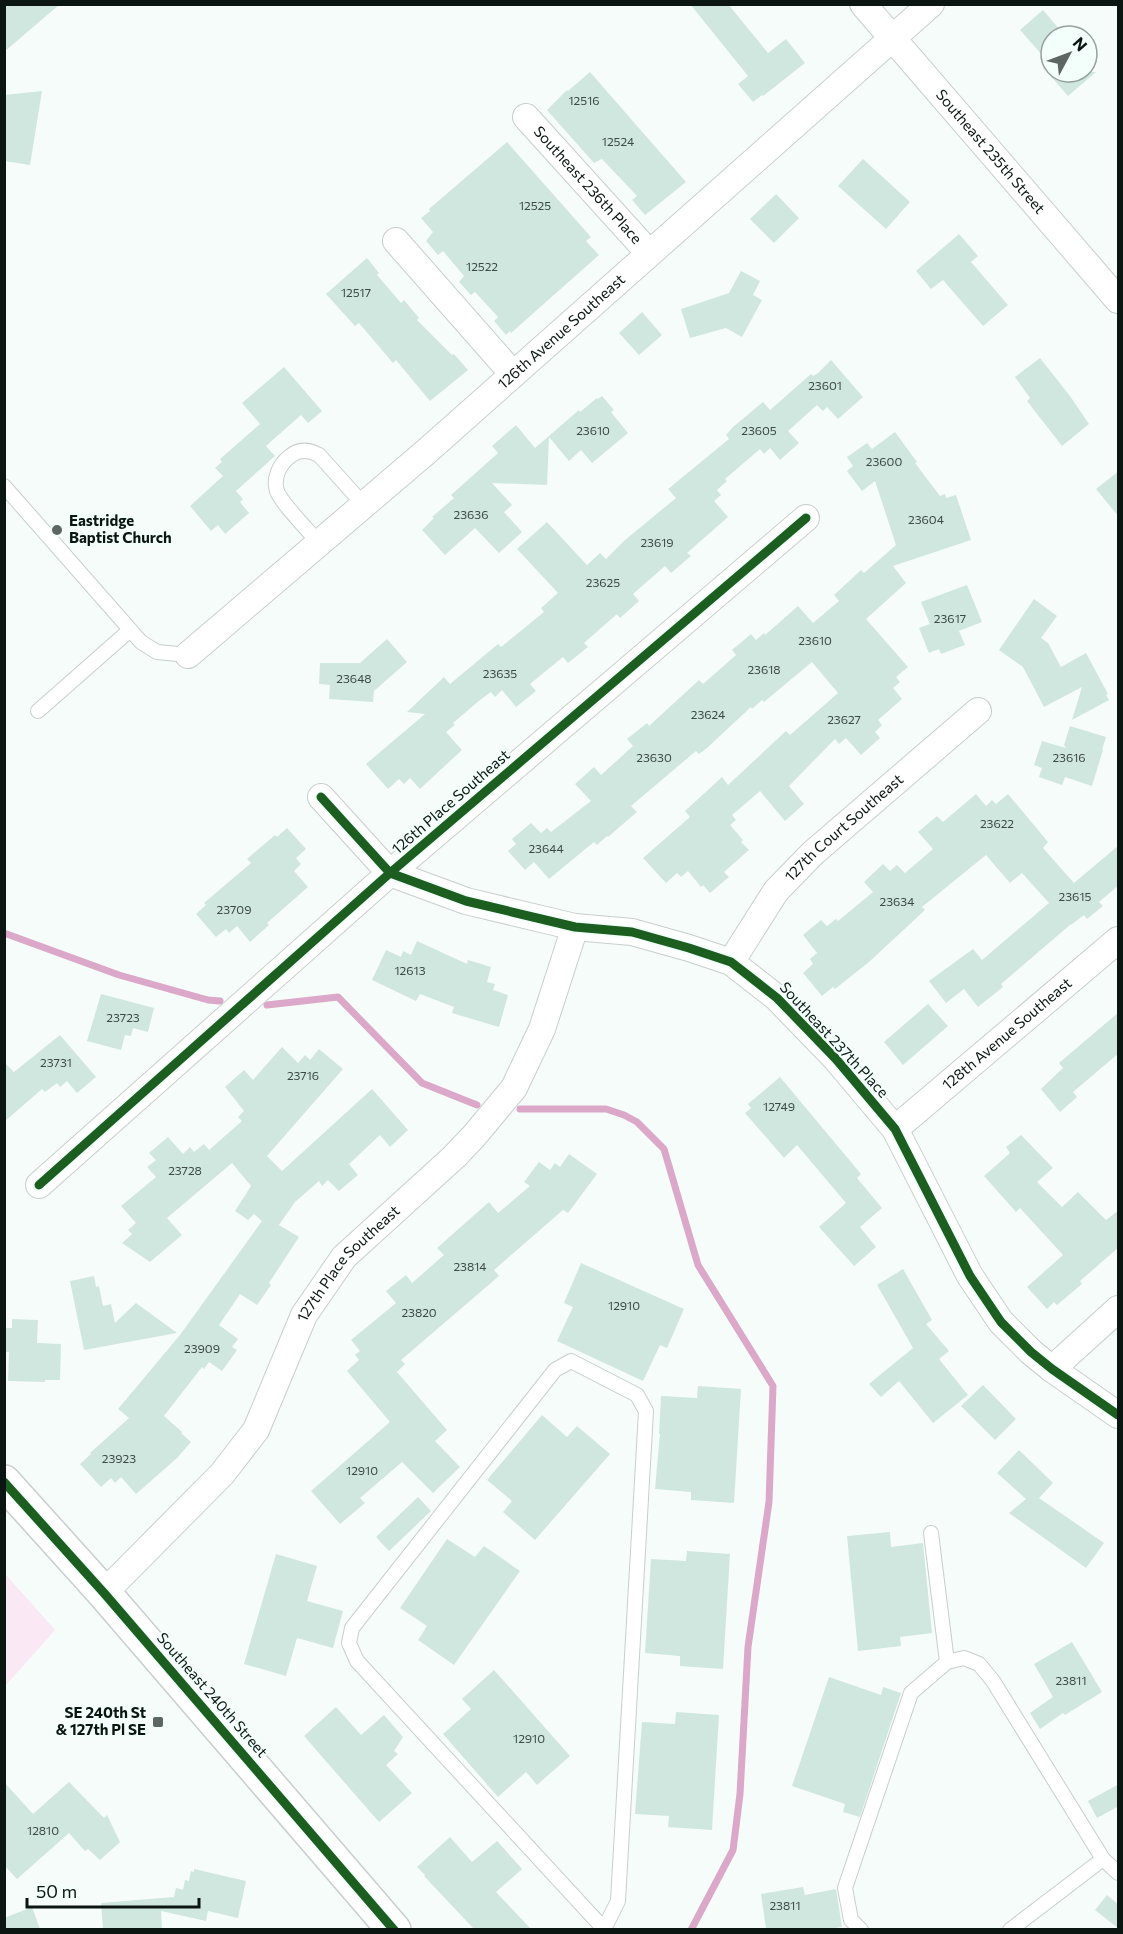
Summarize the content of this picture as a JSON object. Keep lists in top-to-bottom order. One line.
{"streets":{"main road":["Southeast 240th Street"],"street":["Southeast 235th Street","Southeast 236th Place","126th Avenue Southeast","126th Place Southeast","127th Court Southeast","128th Avenue Southeast","Southeast 237th Place","127th Place Southeast"]},"crossings":[["Southeast 235th Street","126th Avenue Southeast"],["Southeast 236th Place","126th Avenue Southeast"],["126th Place Southeast","Southeast 237th Place"],["127th Court Southeast","Southeast 237th Place"],["128th Avenue Southeast","Southeast 237th Place"],["Southeast 237th Place","127th Place Southeast"],["127th Place Southeast","Southeast 240th Street"]],"places":{"other":["Eastridge Baptist Church"],"transit":["SE 240th St & 127th Pl SE"]},"house_numbers":["12516","12524","12525","12522","12517","23601","23610","23605","23600","23636","23604","23619","23625","23617","23610","23618","23635","23648","23624","23627","23630","23616","23622","23644","23615","23634","23709","12613","23723","23731","23716","12749","23728","23814","12910","23820","23909","23923","12910","23811","12910","12810","23811"],"scale_bar":"50 m","north":"top right"}
